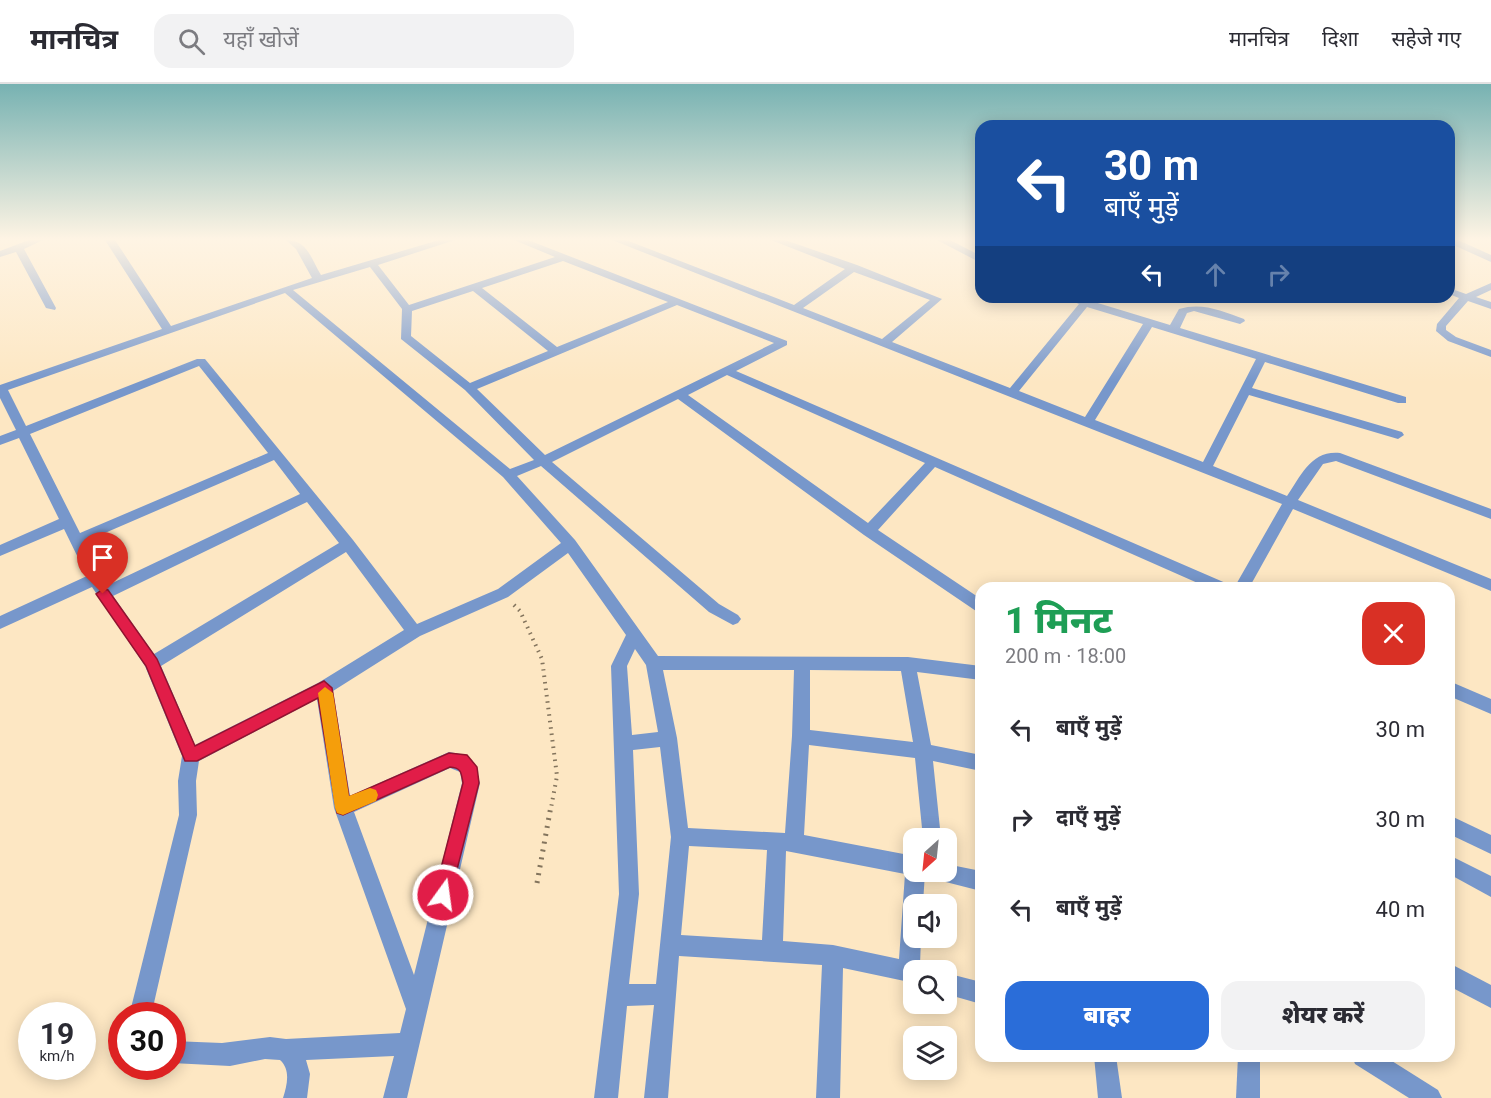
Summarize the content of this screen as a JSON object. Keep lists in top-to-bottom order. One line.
{"north":"bottom left","page":{"header":"मानचित्र","search":"यहाँ खोजें","nav":["मानचित्र","दिशा","सहेजे गए"],"turn":["30 m","बाएँ मुड़ें"],"heading":["1 मिनट","200 m · 18:00"],"list":[{"name":"बाएँ मुड़ें","value":"30 m"},{"name":"दाएँ मुड़ें","value":"30 m"},{"name":"बाएँ मुड़ें","value":"40 m"}],"buttons":["बाहर","शेयर करें"],"speed":"19 km/h","limit":"30"}}
